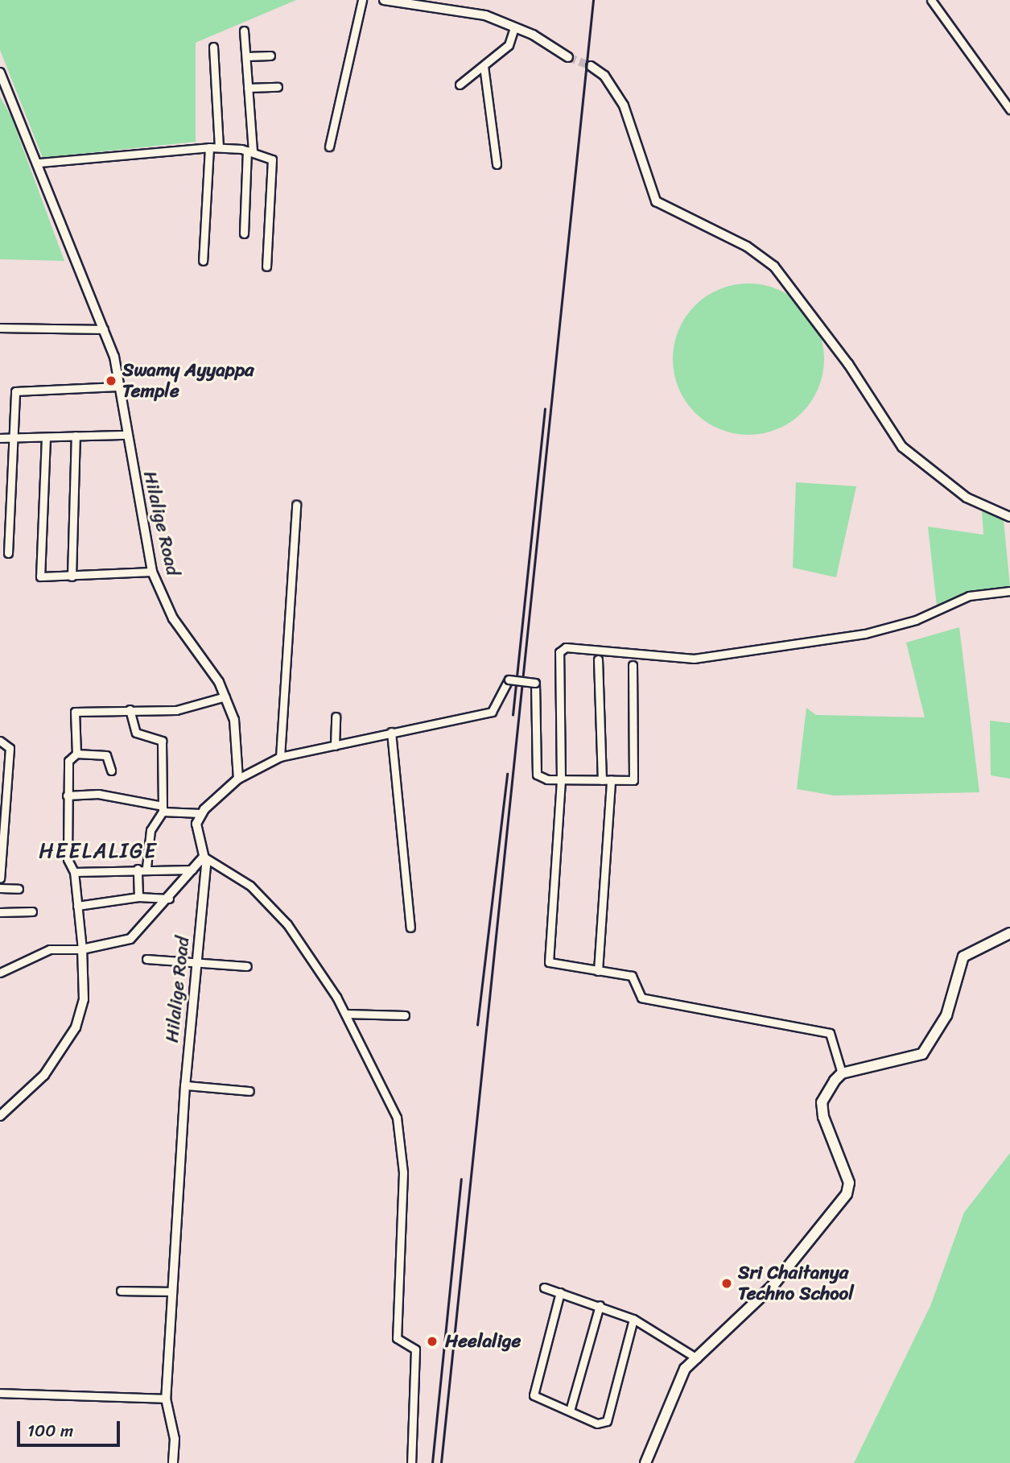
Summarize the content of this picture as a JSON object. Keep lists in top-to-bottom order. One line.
{"streets":{"street":["Hilalige Road"]},"districts":["HEELALIGE"],"places":["Swamy Ayyappa Temple","Sri Chaitanya Techno School","Heelalige"],"scale_bar":"100 m"}
